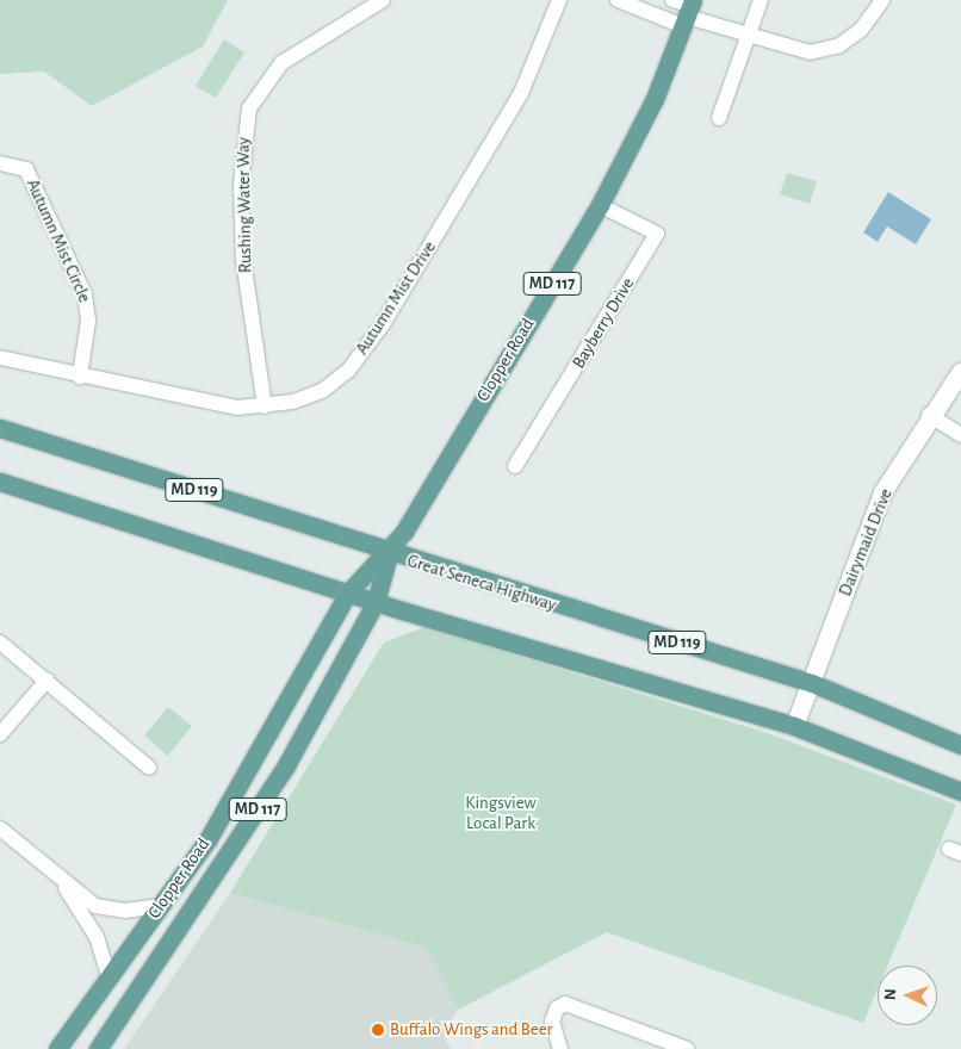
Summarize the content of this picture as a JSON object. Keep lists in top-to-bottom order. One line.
{"streets":{"main road":["MD 117","Clopper Road","MD 119","Great Seneca Highway"],"street":["Rushing Water Way","Autumn Mist Circle","Autumn Mist Drive","Bayberry Drive","Dairymaid Drive"]},"crossings":[["Rushing Water Way","Autumn Mist Drive"],["Autumn Mist Circle","Autumn Mist Drive"],["Bayberry Drive","Clopper Road"],["Clopper Road","MD 119"],["Clopper Road","Great Seneca Highway"],["MD 119","Dairymaid Drive"],["Dairymaid Drive","Great Seneca Highway"]],"parks":["Kingsview Local Park"],"places":["Buffalo Wings and Beer"],"north":"left"}
